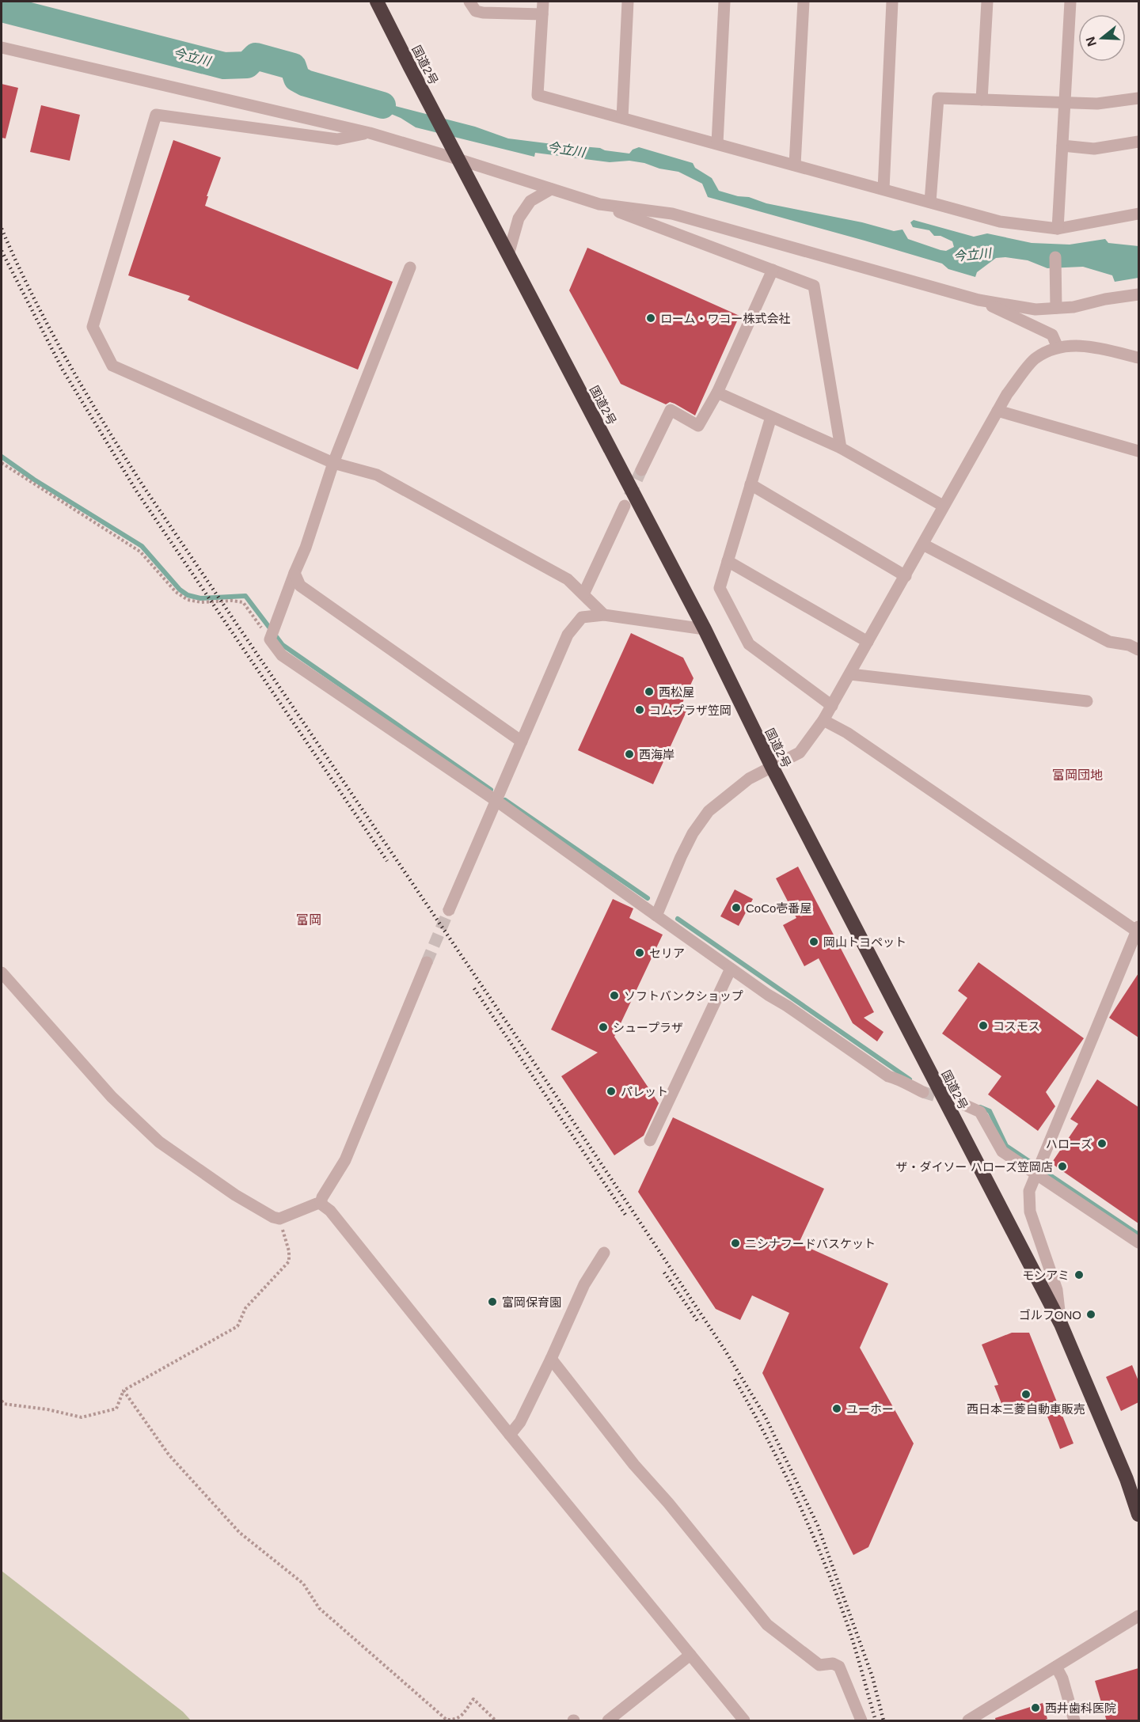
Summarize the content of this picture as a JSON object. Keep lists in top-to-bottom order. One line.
{"streets":{"highway":["国道2号"]},"districts":["富岡団地","富岡"],"water":["今立川"],"places":["ローム・ワコー株式会社","西松屋","コムプラザ笠岡","西海岸","CoCo壱番屋","岡山トヨペット","セリア","ソフトバンクショップ","コスモス","シュープラザ","パレット","ハローズ","ザ・ダイソー ハローズ笠岡店","ニシナフードバスケット","モンアミ","富岡保育園","ゴルフONO","西日本三菱自動車販売","ユーホー","西井歯科医院"],"north":"left"}
